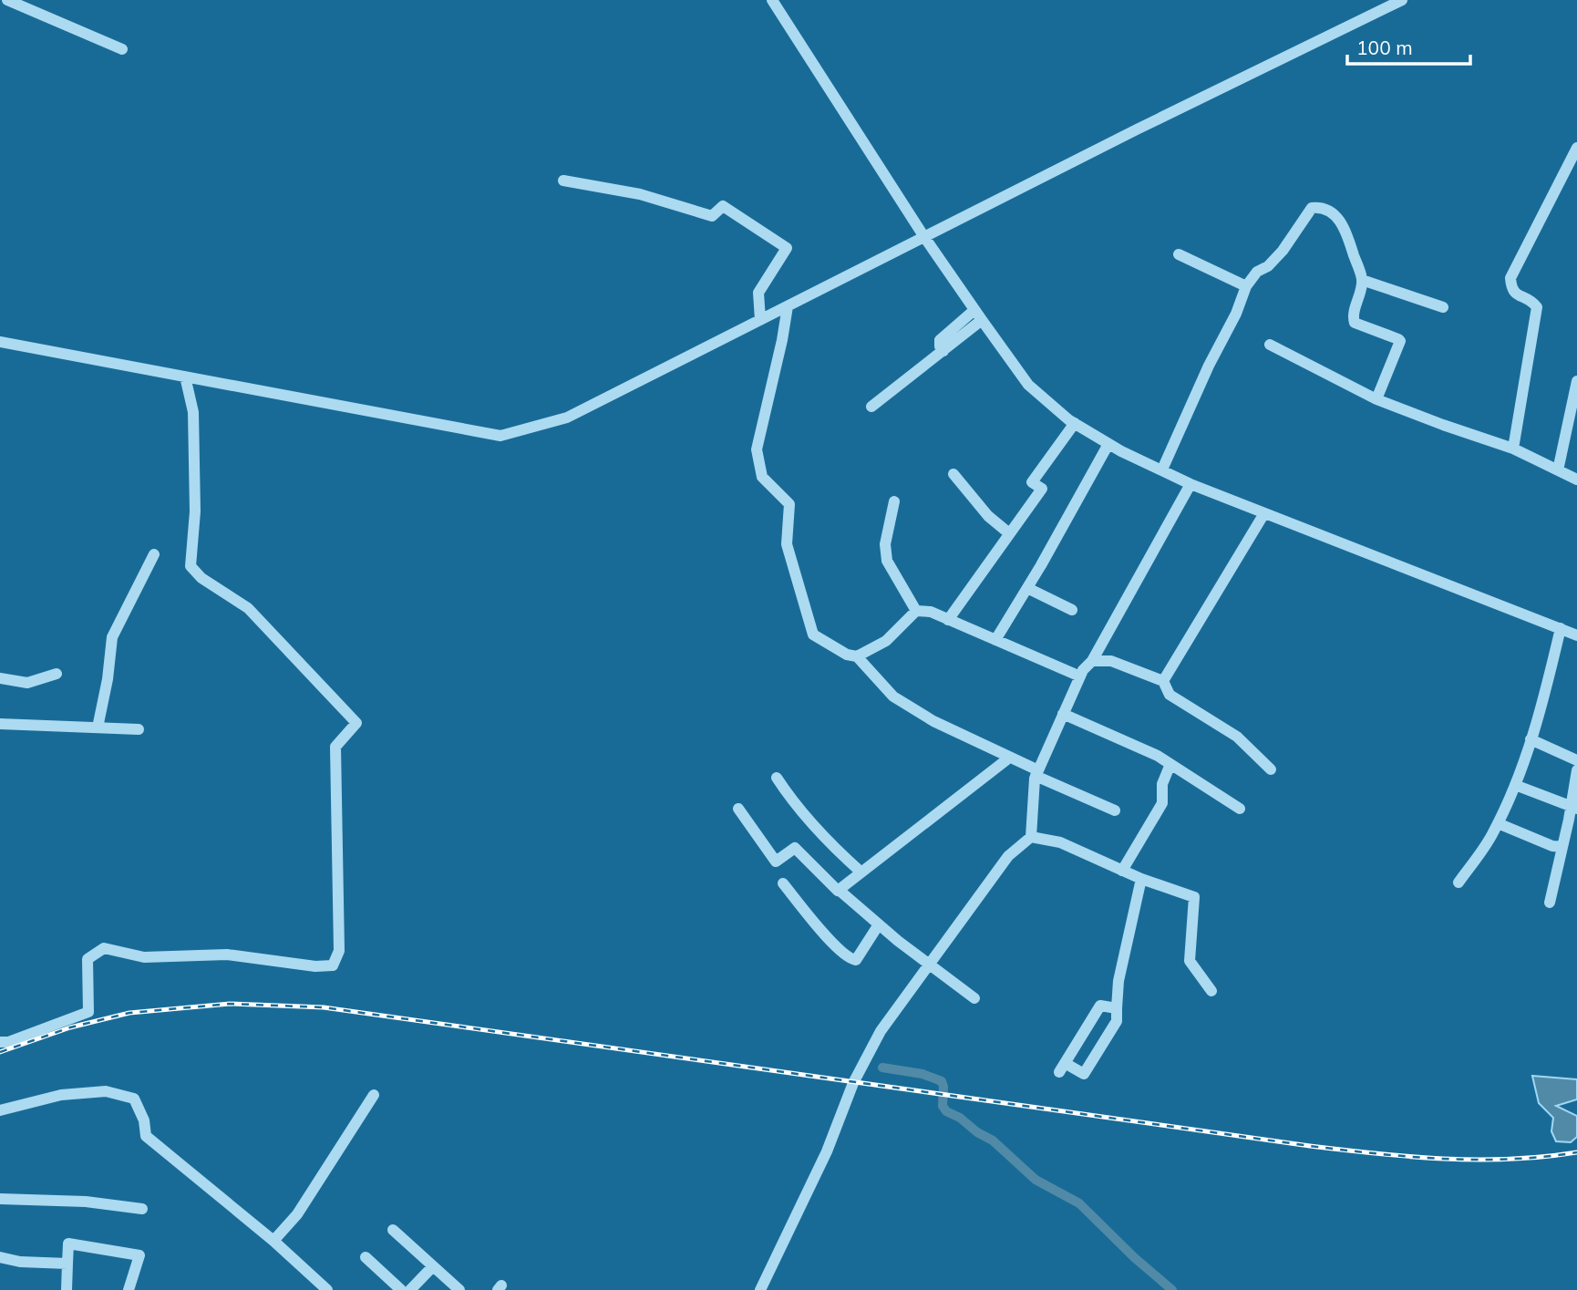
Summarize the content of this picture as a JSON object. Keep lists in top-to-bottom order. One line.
{"scale_bar":"100 m"}
